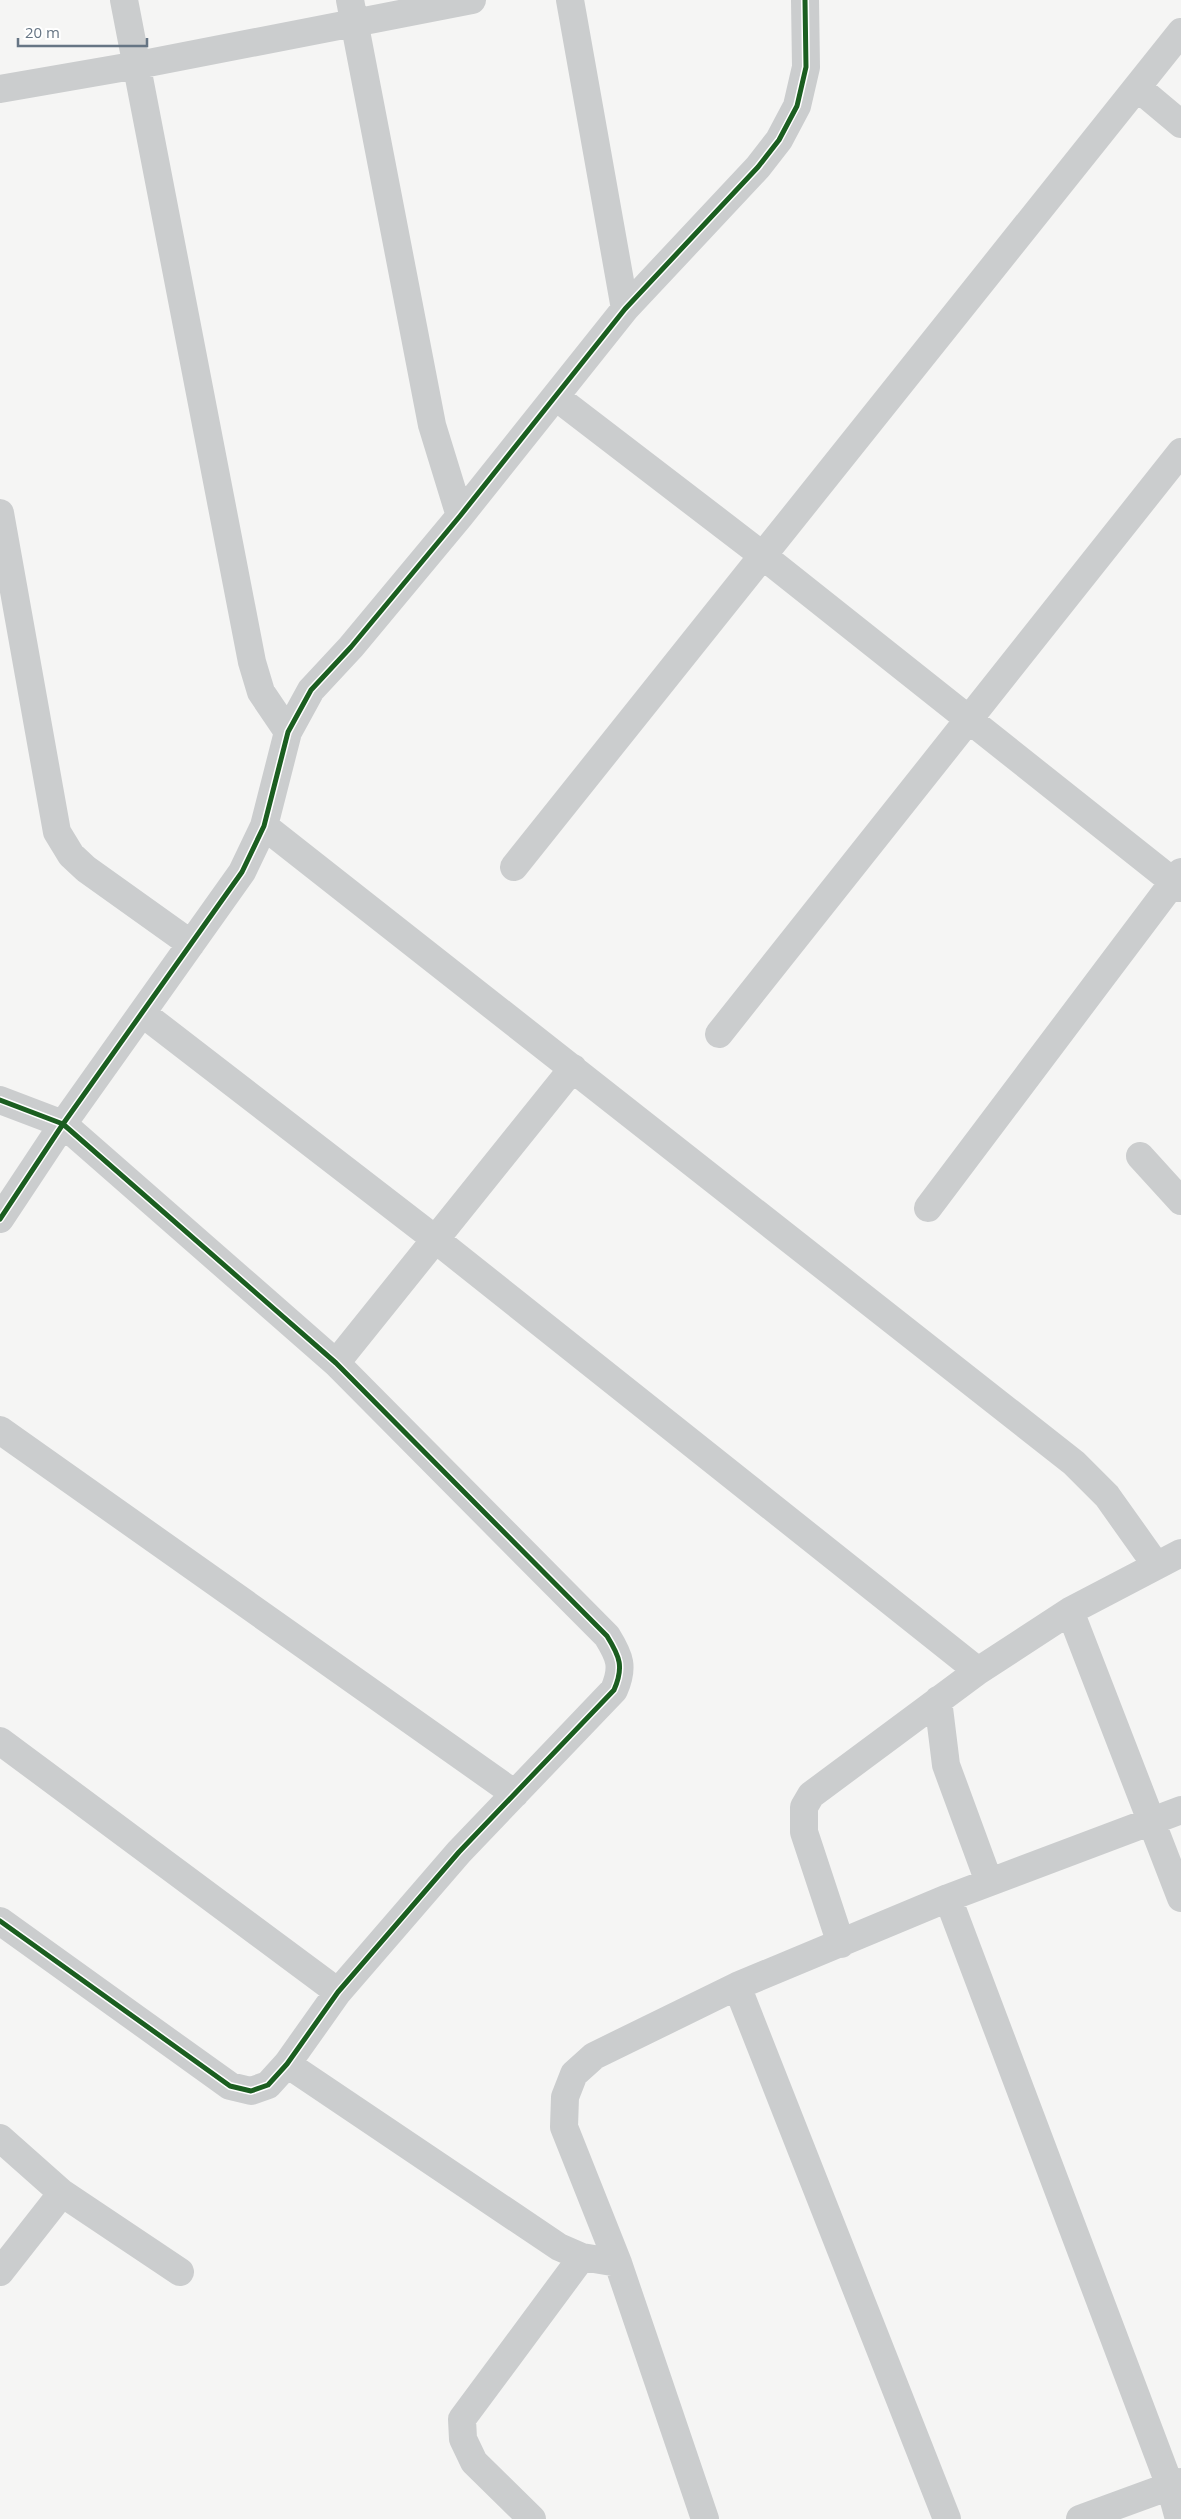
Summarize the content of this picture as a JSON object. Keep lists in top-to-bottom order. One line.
{"scale_bar":"20 m"}
